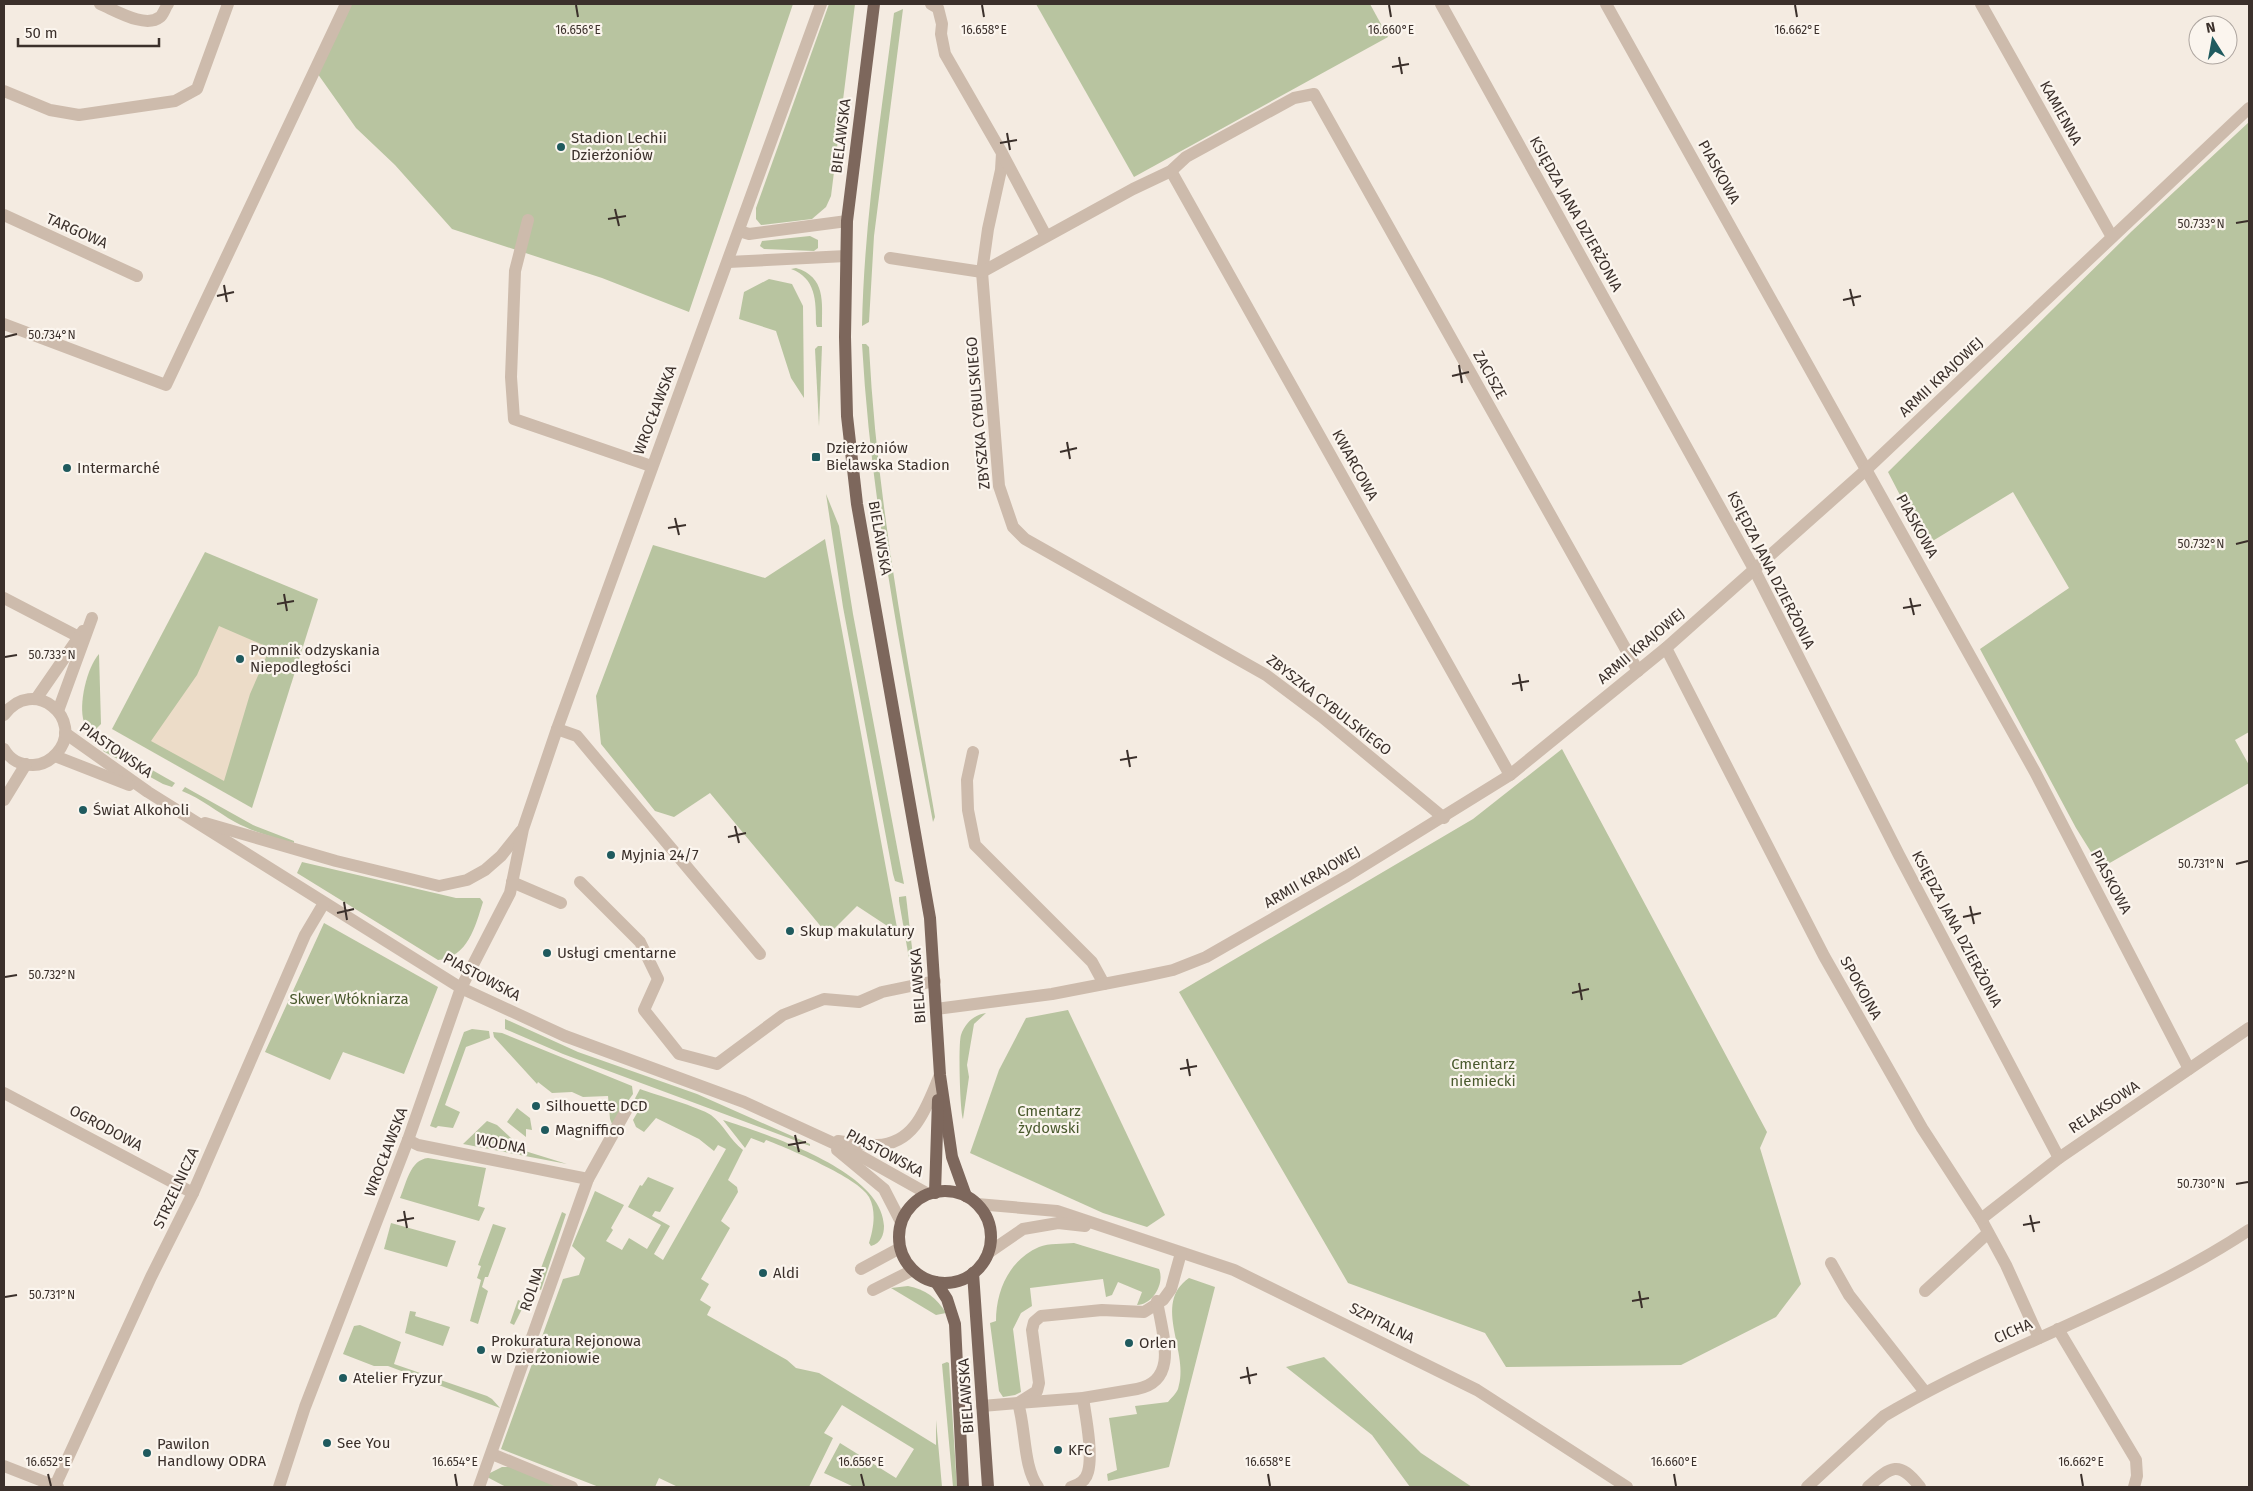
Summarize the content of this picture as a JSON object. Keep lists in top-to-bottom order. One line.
{"streets":{"main road":["BIELAWSKA"],"street":["KAMIENNA","PIASKOWA","KSIĘDZA JANA DZIERŻONIA","TARGOWA","ZACISZE","ARMII KRAJOWEJ","WROCŁAWSKA","ZBYSZKA CYBULSKIEGO","KWARCOWA","PIASTOWSKA","SPOKOJNA","RELAKSOWA","OGRODOWA","WODNA","STRZELNICZA","ROLNA","SZPITALNA","CICHA"]},"crossings":[["KAMIENNA","ARMII KRAJOWEJ"],["BIELAWSKA","ARMII KRAJOWEJ"],["BIELAWSKA","PIASTOWSKA"],["BIELAWSKA","SZPITALNA"],["PIASKOWA","ARMII KRAJOWEJ"],["PIASKOWA","RELAKSOWA"],["KSIĘDZA JANA DZIERŻONIA","ARMII KRAJOWEJ"],["KSIĘDZA JANA DZIERŻONIA","RELAKSOWA"],["ZACISZE","ARMII KRAJOWEJ"],["ZACISZE","KWARCOWA"],["ARMII KRAJOWEJ","ZBYSZKA CYBULSKIEGO"],["ARMII KRAJOWEJ","KWARCOWA"],["ARMII KRAJOWEJ","SPOKOJNA"],["WROCŁAWSKA","PIASTOWSKA"],["WROCŁAWSKA","WODNA"],["PIASTOWSKA","STRZELNICZA"],["PIASTOWSKA","SZPITALNA"],["SPOKOJNA","RELAKSOWA"],["SPOKOJNA","CICHA"],["OGRODOWA","STRZELNICZA"],["WODNA","ROLNA"]],"parks":["Skwer Włókniarza","Cmentarz niemiecki","Cmentarz żydowski"],"places":{"other":["Stadion Lechii Dzierżoniów","Intermarché","Pomnik odzyskania Niepodległości","Świat Alkoholi","Myjnia 24/7","Skup makulatury","Usługi cmentarne","Silhouette DCD","Magniffico","Aldi","Orlen","Prokuratura Rejonowa w Dzierżoniowie","Atelier Fryzur","See You","KFC","Pawilon Handlowy ODRA"],"transit":["Dzierżoniów Bielawska Stadion"]},"scale_bar":"50 m","north":"top","coordinates":["16.656°E","16.658°E","16.660°E","16.662°E","50.733°N","50.734°N","50.732°N","50.731°N","50.730°N","16.652°E","16.654°E"]}
